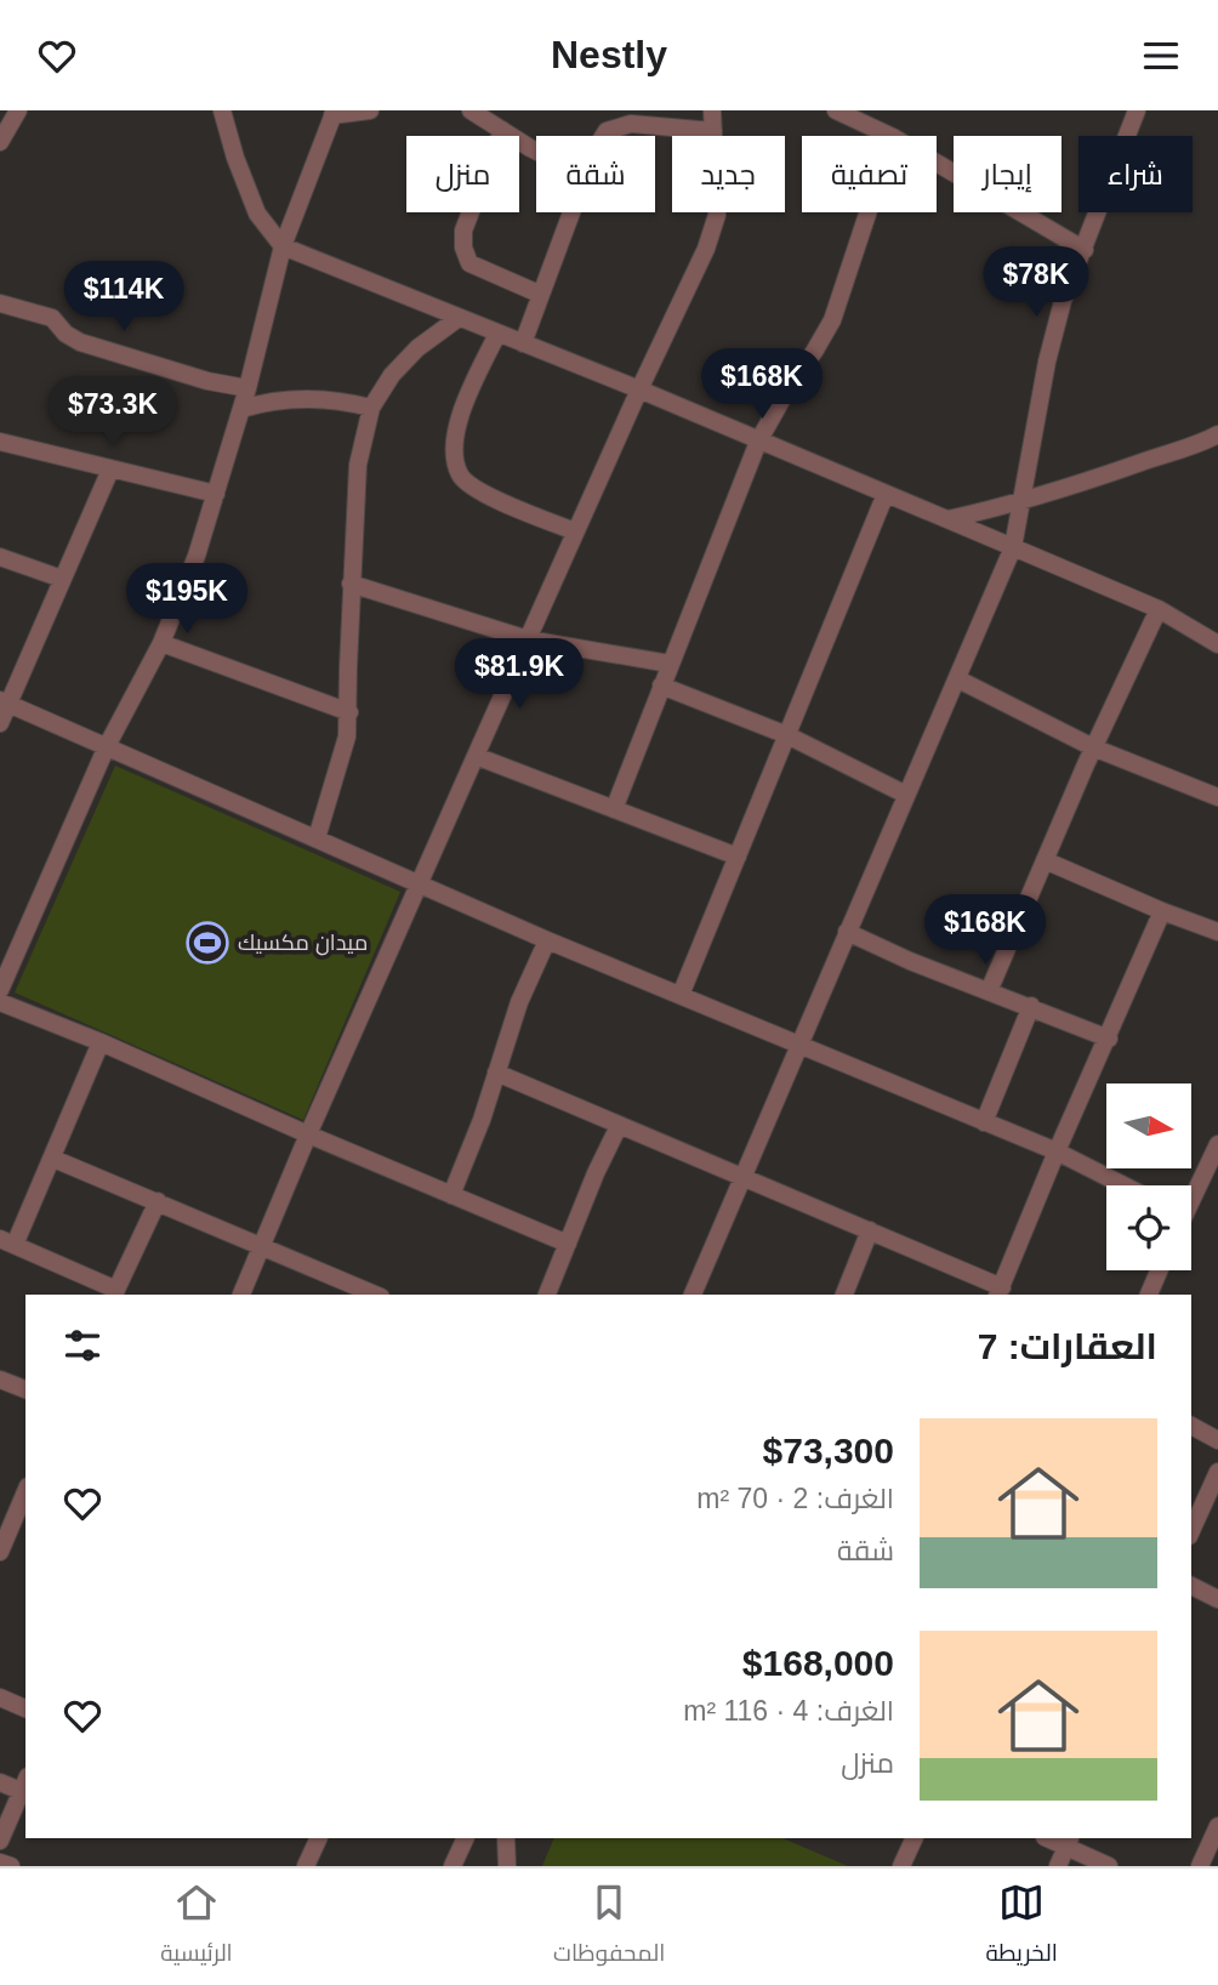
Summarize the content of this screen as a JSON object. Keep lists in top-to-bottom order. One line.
{"places":{"sports":["ميدان مكسيك"]},"north":"right","page":{"header":"Nestly","chip":["شراء","إيجار","تصفية","جديد","شقة","منزل"],"price":["$78K","$114K","$168K","$73.3K","$195K","$81.9K","$168K"],"heading":"العقارات: 7","list":[{"name":"$73,300","note":"الغرف: 2 · 70 m² · شقة"},{"name":"$168,000","note":"الغرف: 4 · 116 m² · منزل"}],"tabs":["الخريطة","المحفوظات","الرئيسية"]}}
